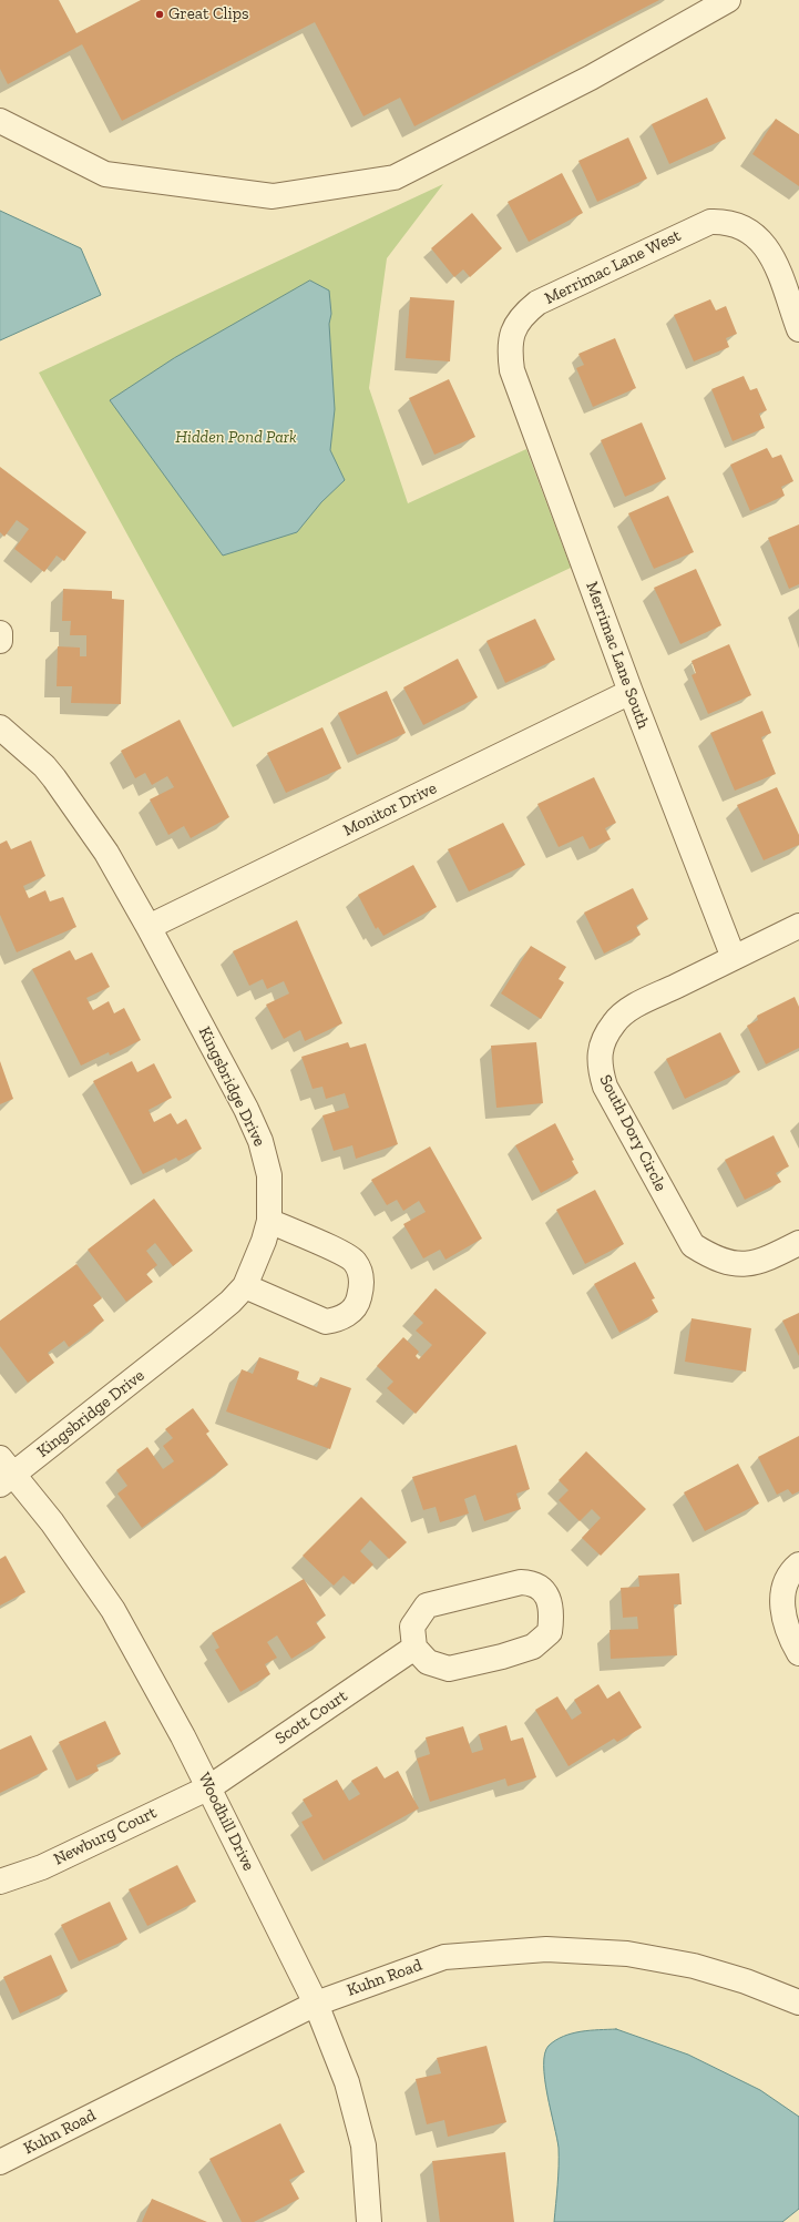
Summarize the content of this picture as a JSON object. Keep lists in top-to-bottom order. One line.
{"streets":{"street":["Merrimac Lane West","Merrimac Lane South","Monitor Drive","Kingsbridge Drive","South Dory Circle","Scott Court","Woodhill Drive","Newburg Court","Kuhn Road"]},"crossings":[["Merrimac Lane West","Merrimac Lane South"],["Merrimac Lane South","Monitor Drive"],["Merrimac Lane South","South Dory Circle"],["Monitor Drive","Kingsbridge Drive"],["Kingsbridge Drive","Woodhill Drive"],["Scott Court","Woodhill Drive"],["Scott Court","Newburg Court"],["Woodhill Drive","Newburg Court"],["Woodhill Drive","Kuhn Road"]],"parks":["Hidden Pond Park"],"places":["Great Clips"]}
